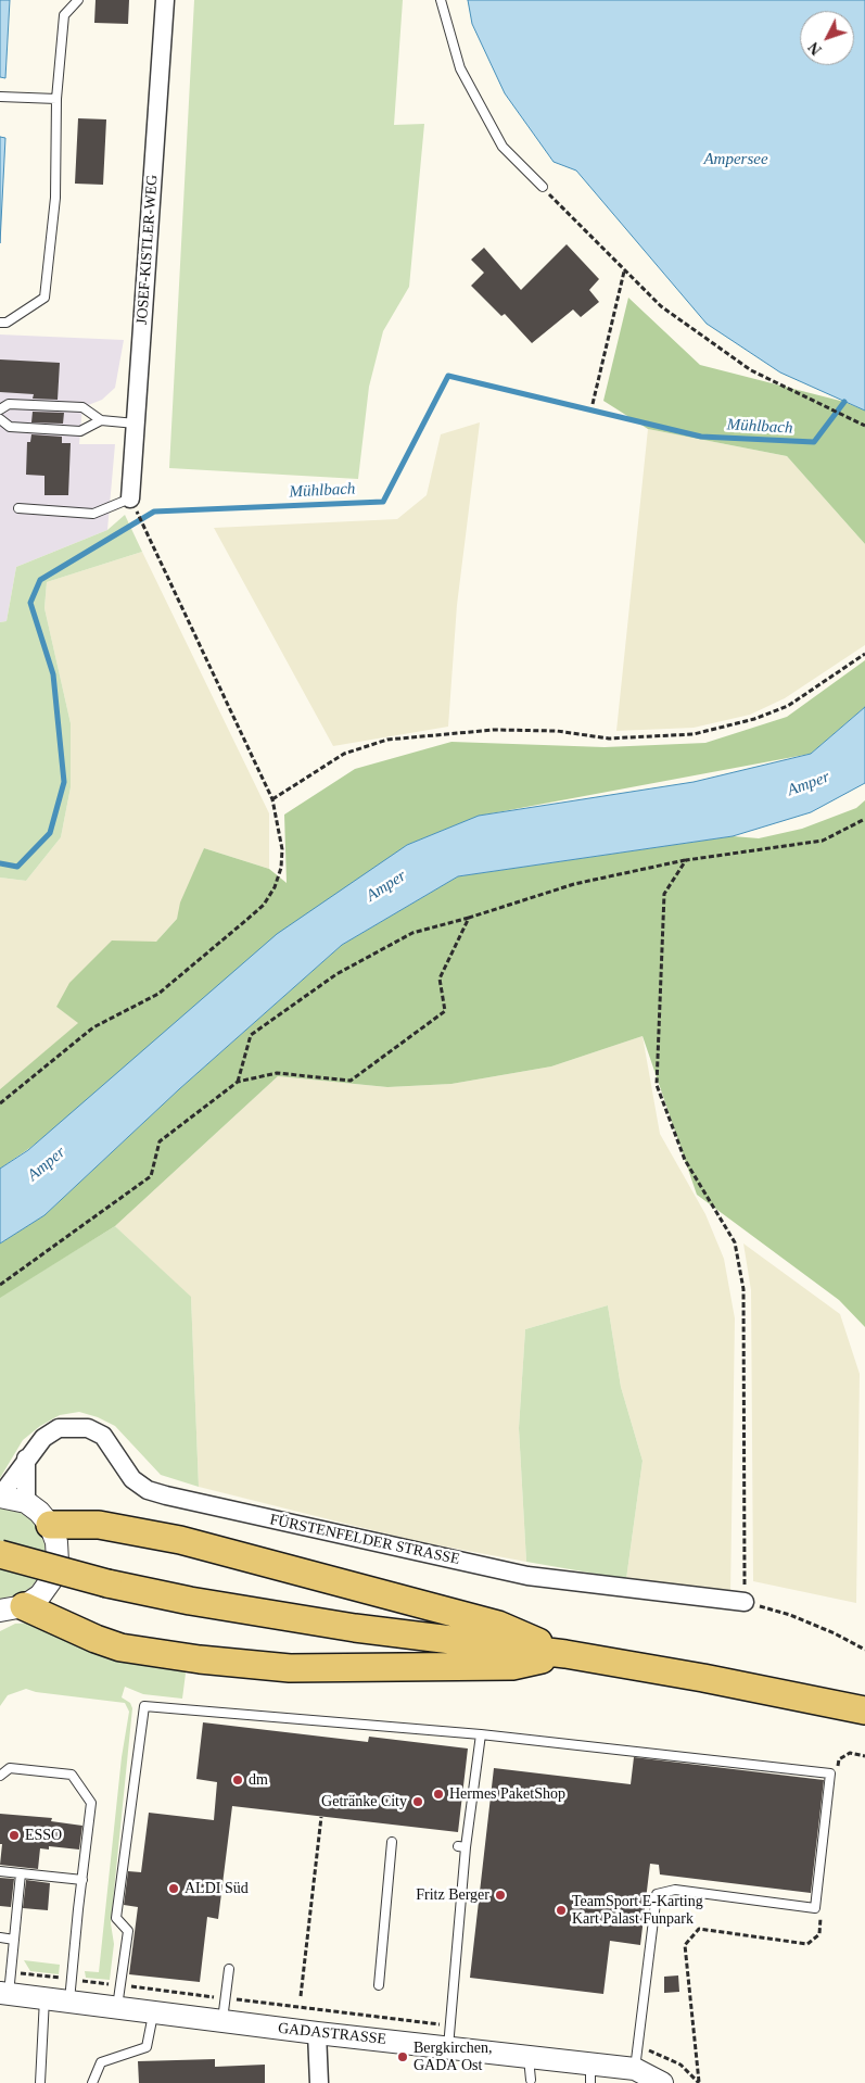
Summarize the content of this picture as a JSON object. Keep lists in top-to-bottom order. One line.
{"streets":{"street":["JOSEF-KISTLER-WEG","FÜRSTENFELDER STRASSE","GADASTRASSE"]},"water":["Ampersee","Mühlbach","Amper"],"places":["dm","Hermes PaketShop","Getränke City","ESSO","ALDI Süd","Fritz Berger","TeamSport E-Karting Kart Palast Funpark","Bergkirchen, GADA Ost"],"north":"bottom left"}
